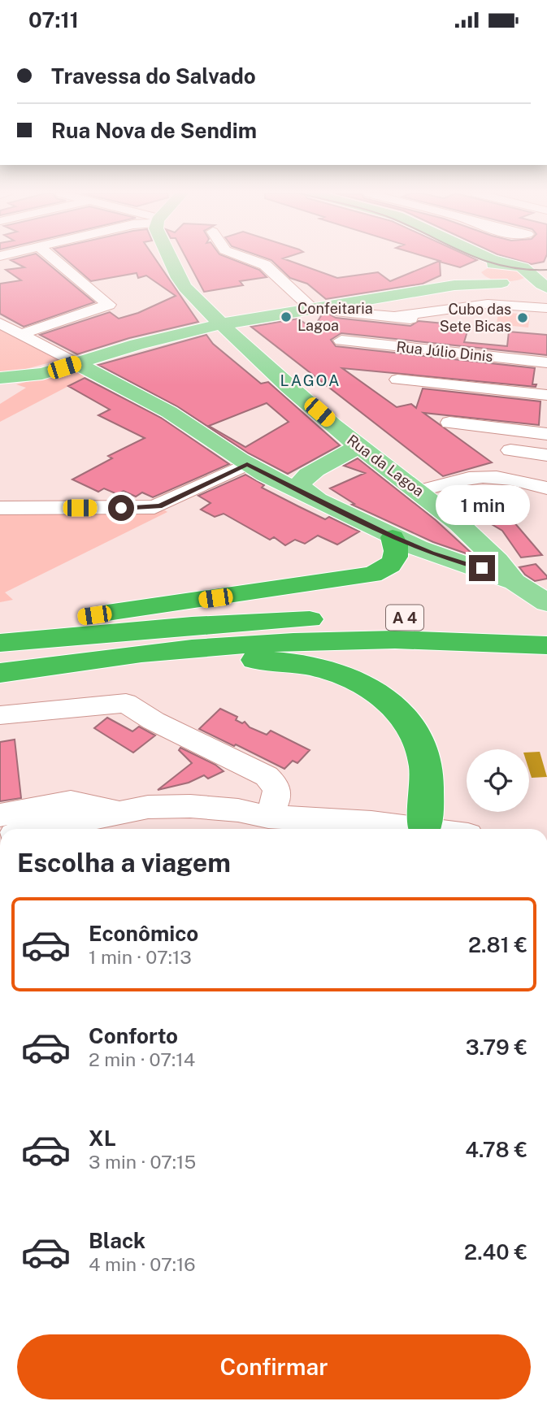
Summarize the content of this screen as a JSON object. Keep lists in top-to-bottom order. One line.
{"streets":{"highway":["A 4"],"main road":["Rua da Lagoa"],"street":["Rua Júlio Dinis"]},"districts":["LAGOA"],"places":["Confeitaria Lagoa","Cubo das Sete Bicas"],"page":{"status":"07:11","banner":["Travessa do Salvado","Rua Nova de Sendim"],"bubble":"1 min","heading":"Escolha a viagem","list":[{"name":"Econômico","note":"1 min · 07:13","value":"2.81 €"},{"name":"Conforto","note":"2 min · 07:14","value":"3.79 €"},{"name":"XL","note":"3 min · 07:15","value":"4.78 €"},{"name":"Black","note":"4 min · 07:16","value":"2.40 €"}],"buttons":"Confirmar"}}
